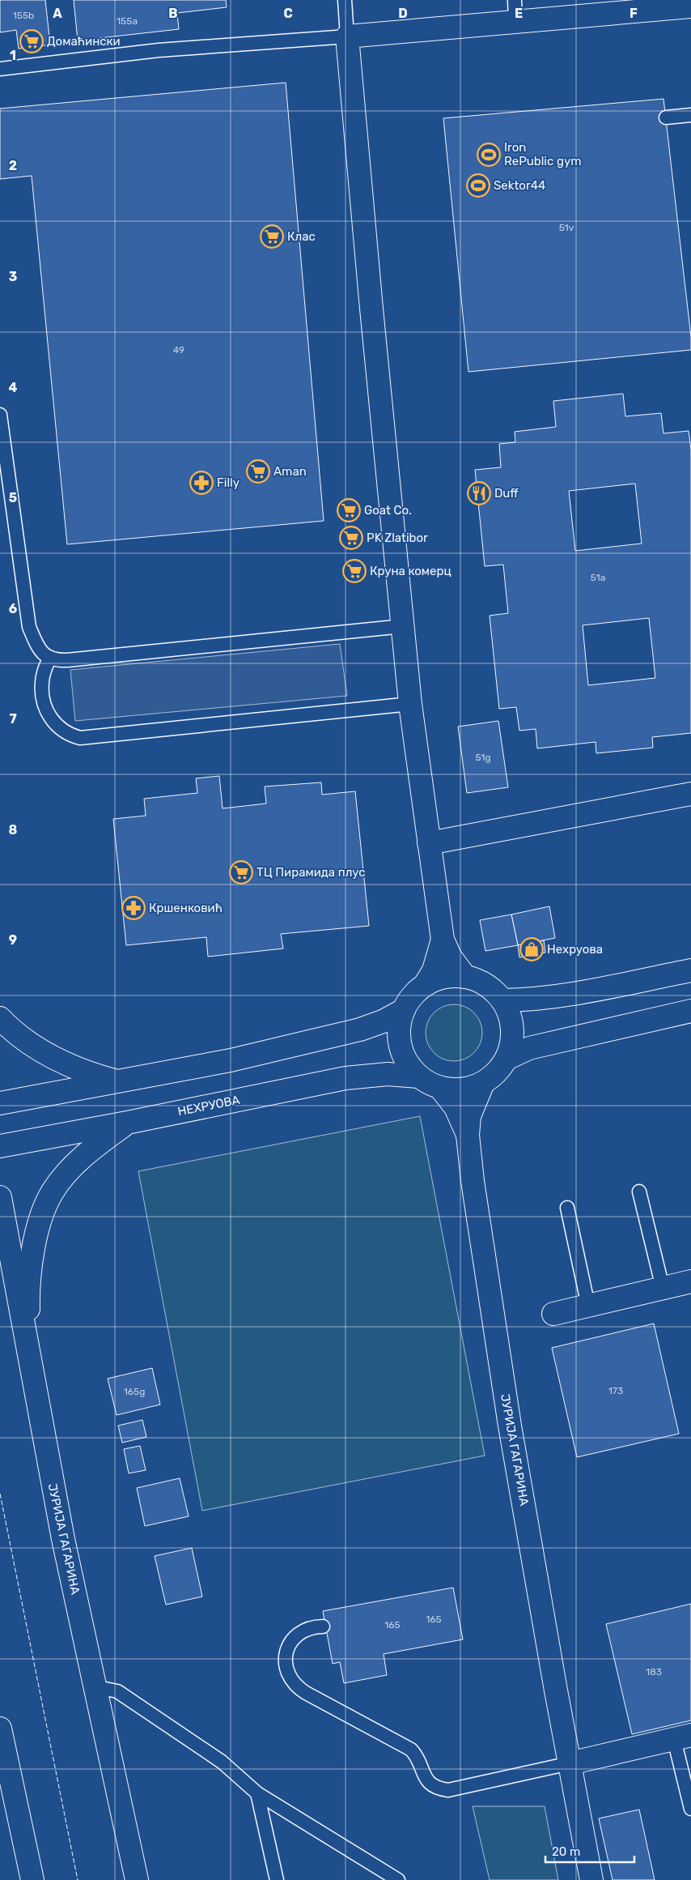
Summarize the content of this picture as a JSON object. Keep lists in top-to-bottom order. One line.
{"streets":{"street":["НЕХРУОВА","ЈУРИЈА ГАГАРИНА"]},"crossings":[["НЕХРУОВА","ЈУРИЈА ГАГАРИНА"]],"places":{"supermarket":["Домаћински","Клас","Aman","Goat Co.","PK Zlatibor","Круна комерц","ТЦ Пирамида плус"],"sports":["Iron RePublic gym","Sektor44"],"pharmacy":["Filly","Кршенковић"],"restaurant":["Duff"],"shop":["Нехруова"]},"house_numbers":["155b","155a","51v","49","51a","51g","173","165g","165","165","183"],"scale_bar":"20 m","grid":{"columns":["A","B","C","D","E","F"],"rows":["1","2","3","4","5","6","7","8","9"]}}
